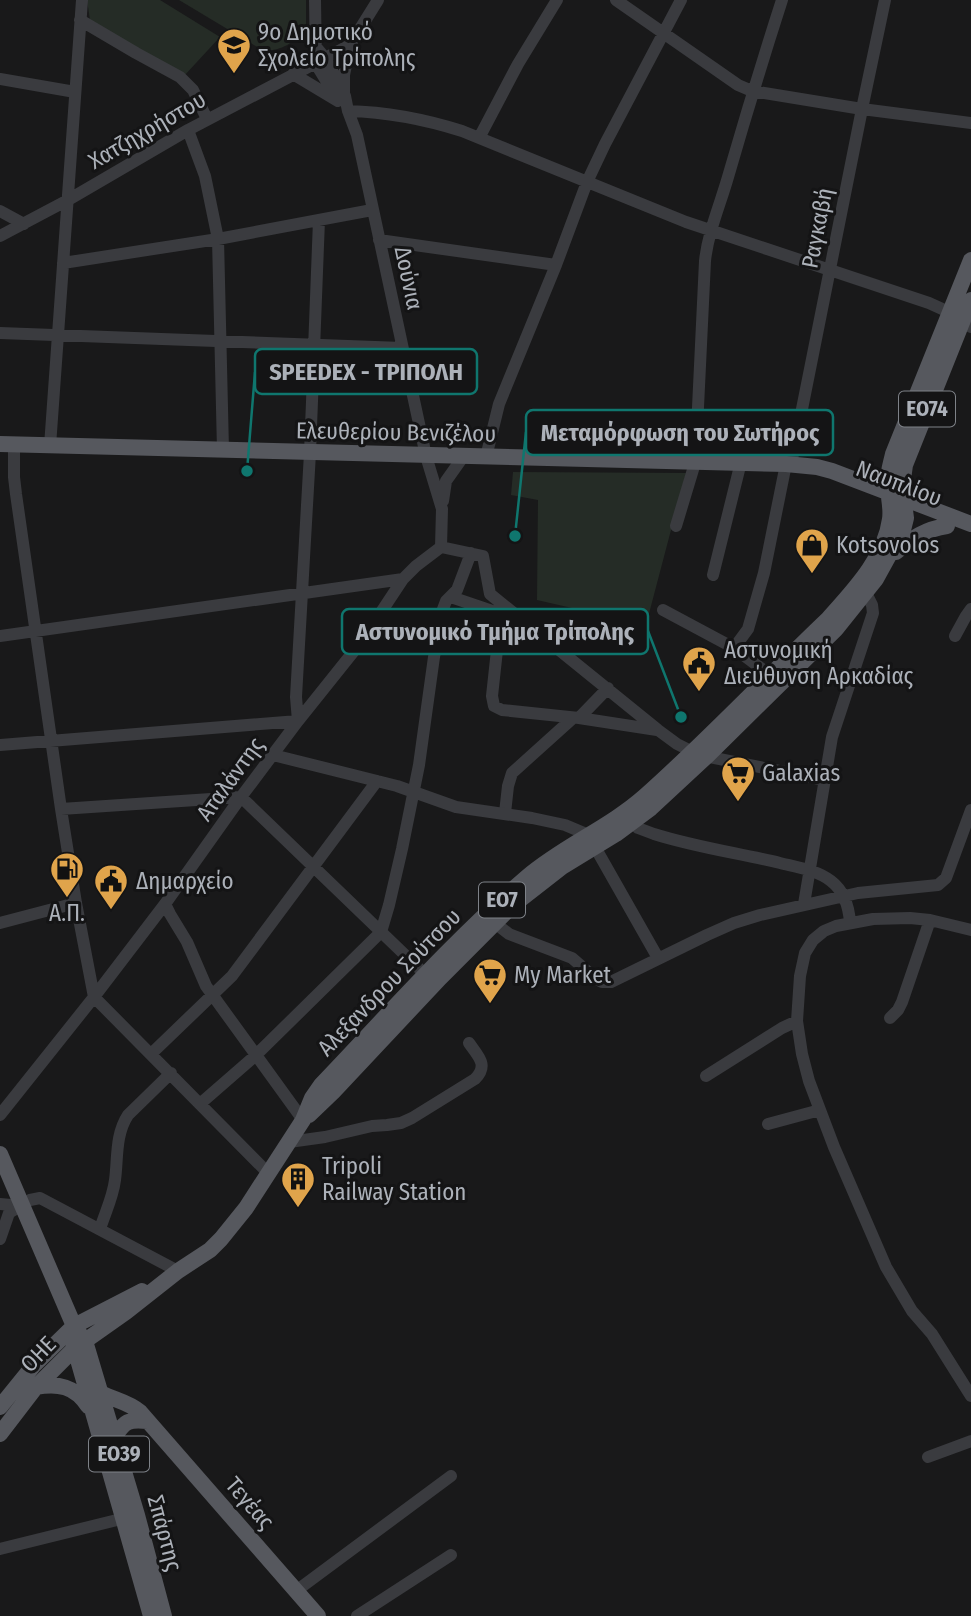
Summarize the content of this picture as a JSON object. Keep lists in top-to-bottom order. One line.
{"streets":{"main road":["ΕΟ74","Ελευθερίου Βενιζέλου","Ναυπλίου","ΕΟ7","Αλεξανδρου Σούτσου","ΟΗΕ","ΕΟ39","Τεγέας","Σπάρτης"],"street":["Χατζηχρήστου","Ραγκαβή","Δούνια","Αταλάντης"]},"crossings":[["Χατζηχρήστου","Δούνια"],["Ραγκαβή","Ελευθερίου Βενιζέλου"],["Ραγκαβή","Ναυπλίου"],["Δούνια","Ελευθερίου Βενιζέλου"],["ΕΟ74","Ναυπλίου"],["ΕΟ74","Αλεξανδρου Σούτσου"],["Ελευθερίου Βενιζέλου","Ναυπλίου"],["Ναυπλίου","ΕΟ7"],["Ναυπλίου","Αλεξανδρου Σούτσου"],["ΕΟ7","Αλεξανδρου Σούτσου"],["Αλεξανδρου Σούτσου","ΟΗΕ"],["Αλεξανδρου Σούτσου","ΕΟ39"],["Αλεξανδρου Σούτσου","Σπάρτης"],["ΟΗΕ","ΕΟ39"],["ΟΗΕ","Σπάρτης"],["ΕΟ39","Σπάρτης"],["Τεγέας","Σπάρτης"]],"places":{"school or university":["9ο Δημοτικό Σχολείο Τρίπολης"],"other":["SPEEDEX - ΤΡΙΠΟΛΗ","Μεταμόρφωση του Σωτήρος","Αστυνομικό Τμήμα Τρίπολης"],"shop":["Kotsovolos"],"public building":["Αστυνομική Διεύθυνση Αρκαδίας","Δημαρχείο"],"supermarket":["Galaxias","My Market"],"fuel station":["Α.Π."],"building":["Tripoli Railway Station"]}}
